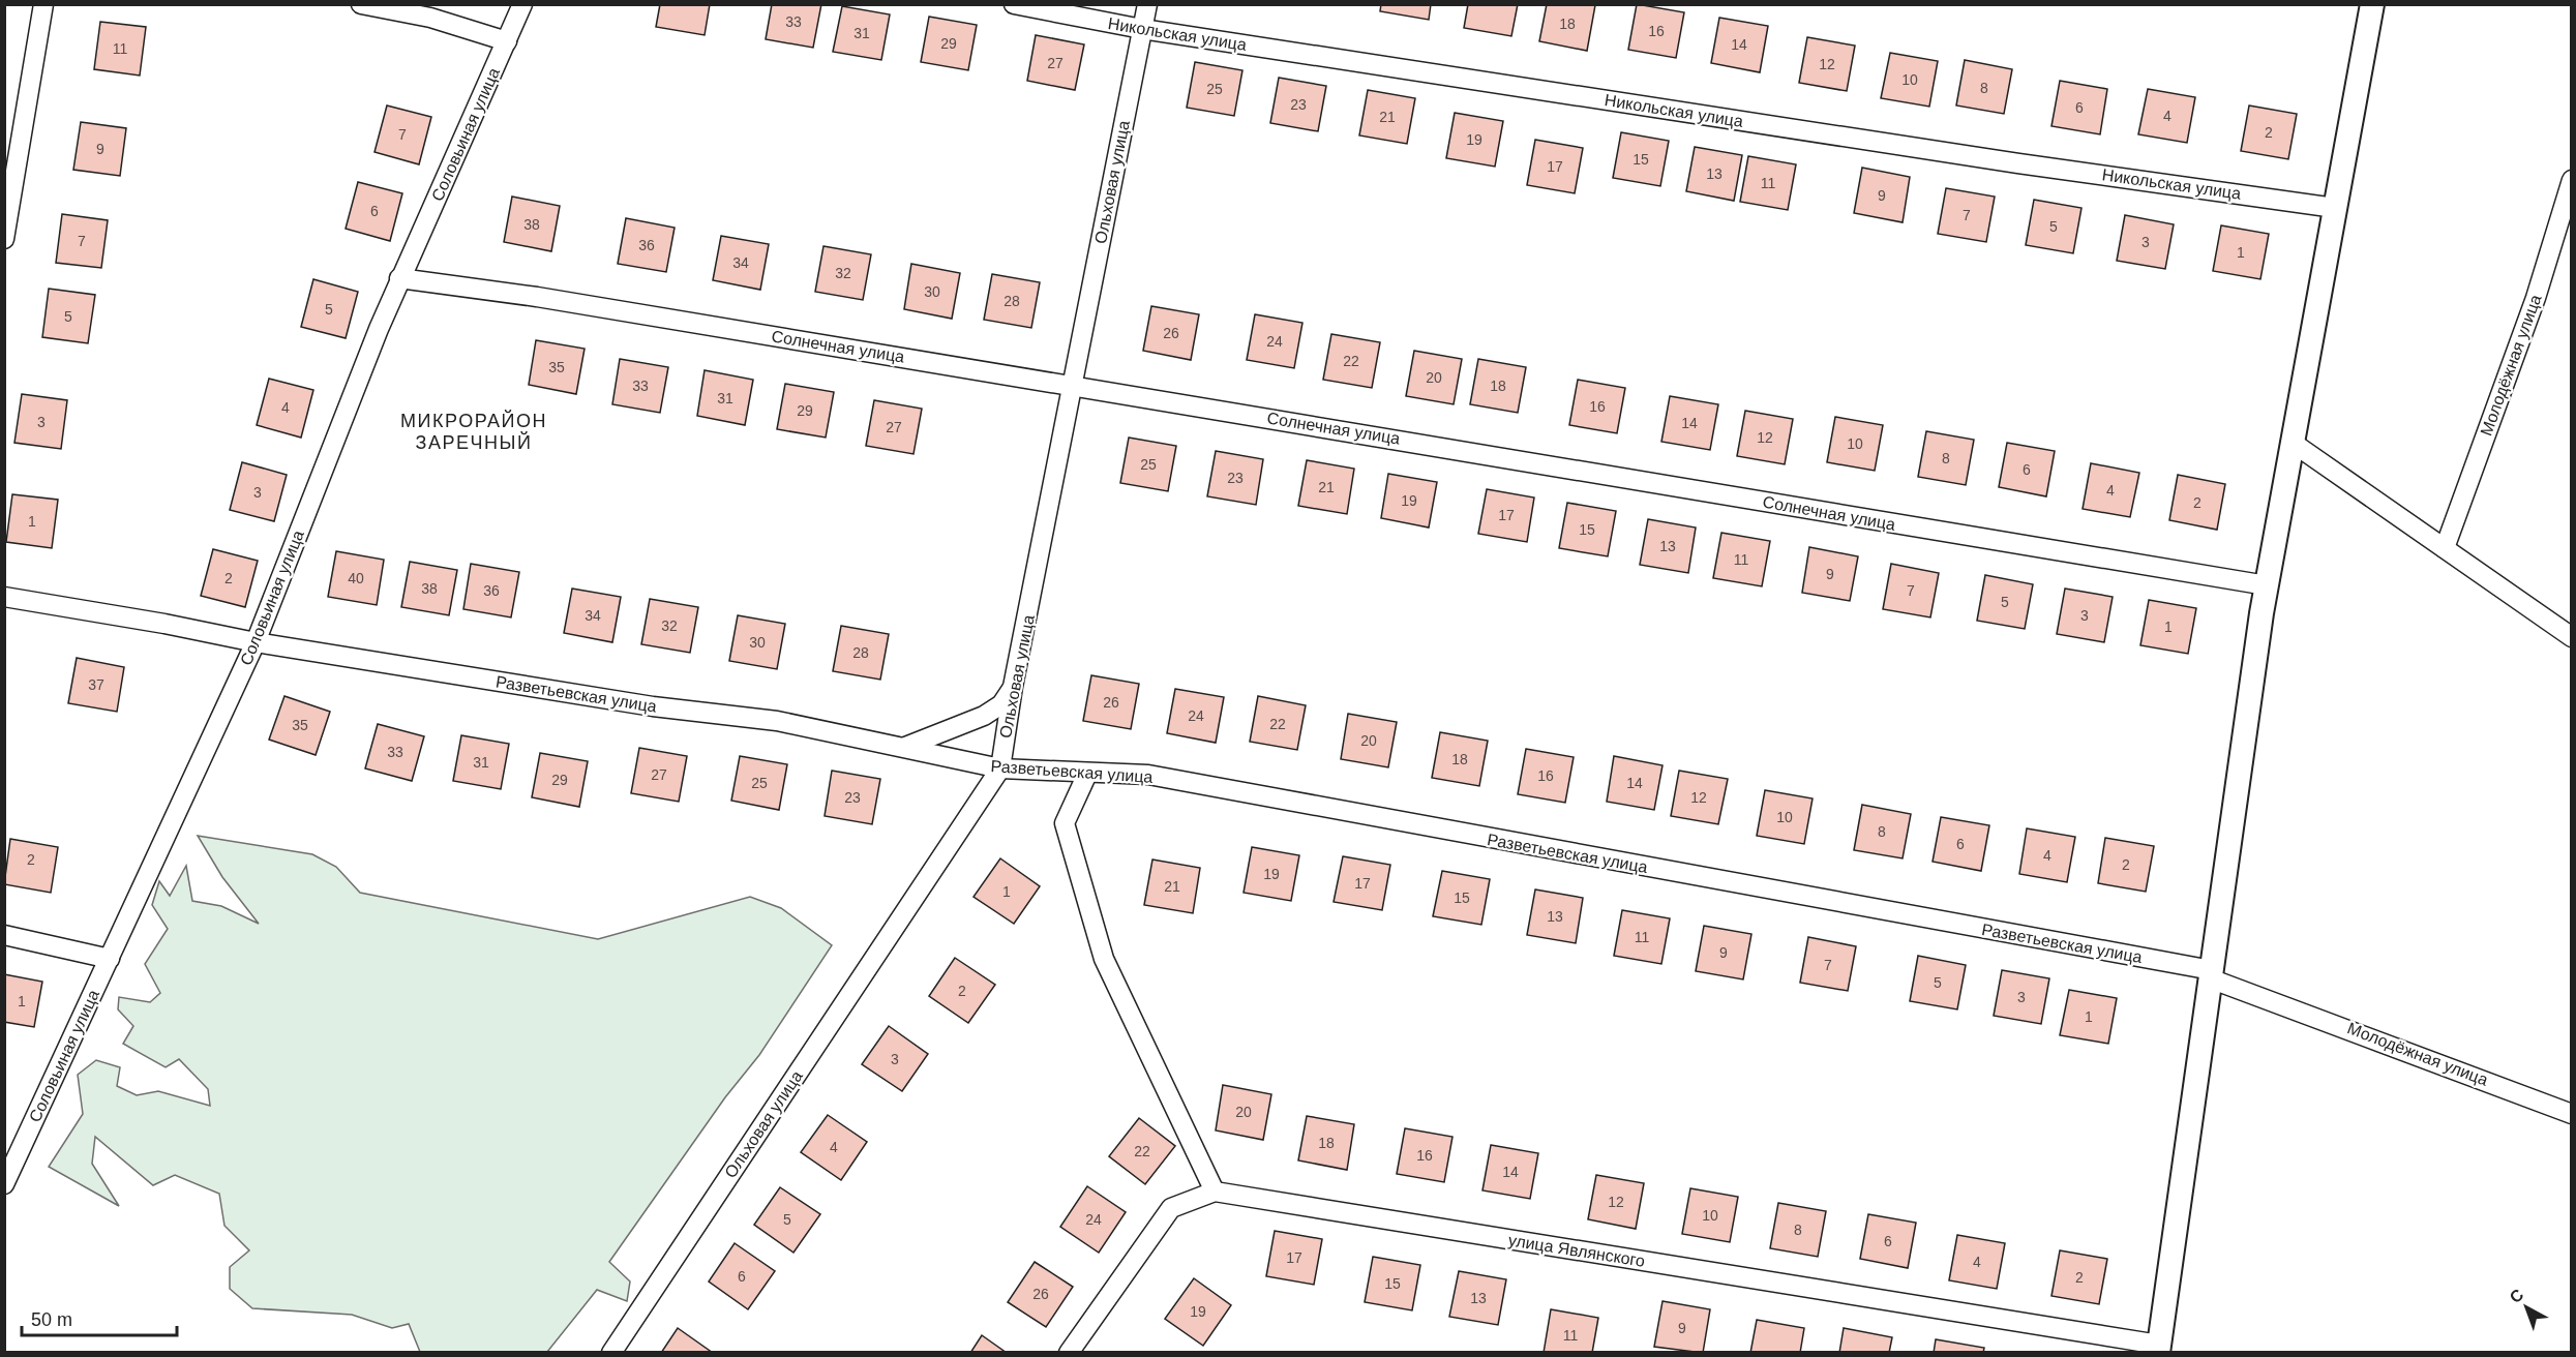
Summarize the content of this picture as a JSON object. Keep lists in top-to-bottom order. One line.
{"streets":{"street":["Никольская улица","Соловьиная улица","Ольховая улица","Солнечная улица","Молодёжная улица","Разветьевская улица","улица Являнского"]},"crossings":[["Никольская улица","Ольховая улица"],["Соловьиная улица","Солнечная улица"],["Соловьиная улица","Разветьевская улица"],["Ольховая улица","Солнечная улица"],["Ольховая улица","Разветьевская улица"],["Молодёжная улица","Разветьевская улица"]],"districts":["МИКРОРАЙОН ЗАРЕЧНЫЙ"],"house_numbers":["33","18","16","31","29","14","11","27","12","10","8","25","23","6","4","21","2","7","19","9","15","17","13","11","9","6","7","38","5","7","3","36","1","34","32","30","28","5","5","26","24","22","35","20","33","18","31","16","4","29","3","14","27","12","10","8","25","6","23","21","4","3","19","2","17","1","15","13","11","9","2","40","38","36","7","5","34","3","32","1","30","28","37","26","24","22","35","20","33","18","31","27","16","29","25","14","23","12","10","8","6","4","2","2","19","17","21","1","15","13","11","9","7","5","2","3","1","1","3","20","18","4","22","16","14","12","10","5","24","8","6","17","4","6","2","15","26","13","19","9","11"],"scale_bar":"50 m","north":"top left"}
